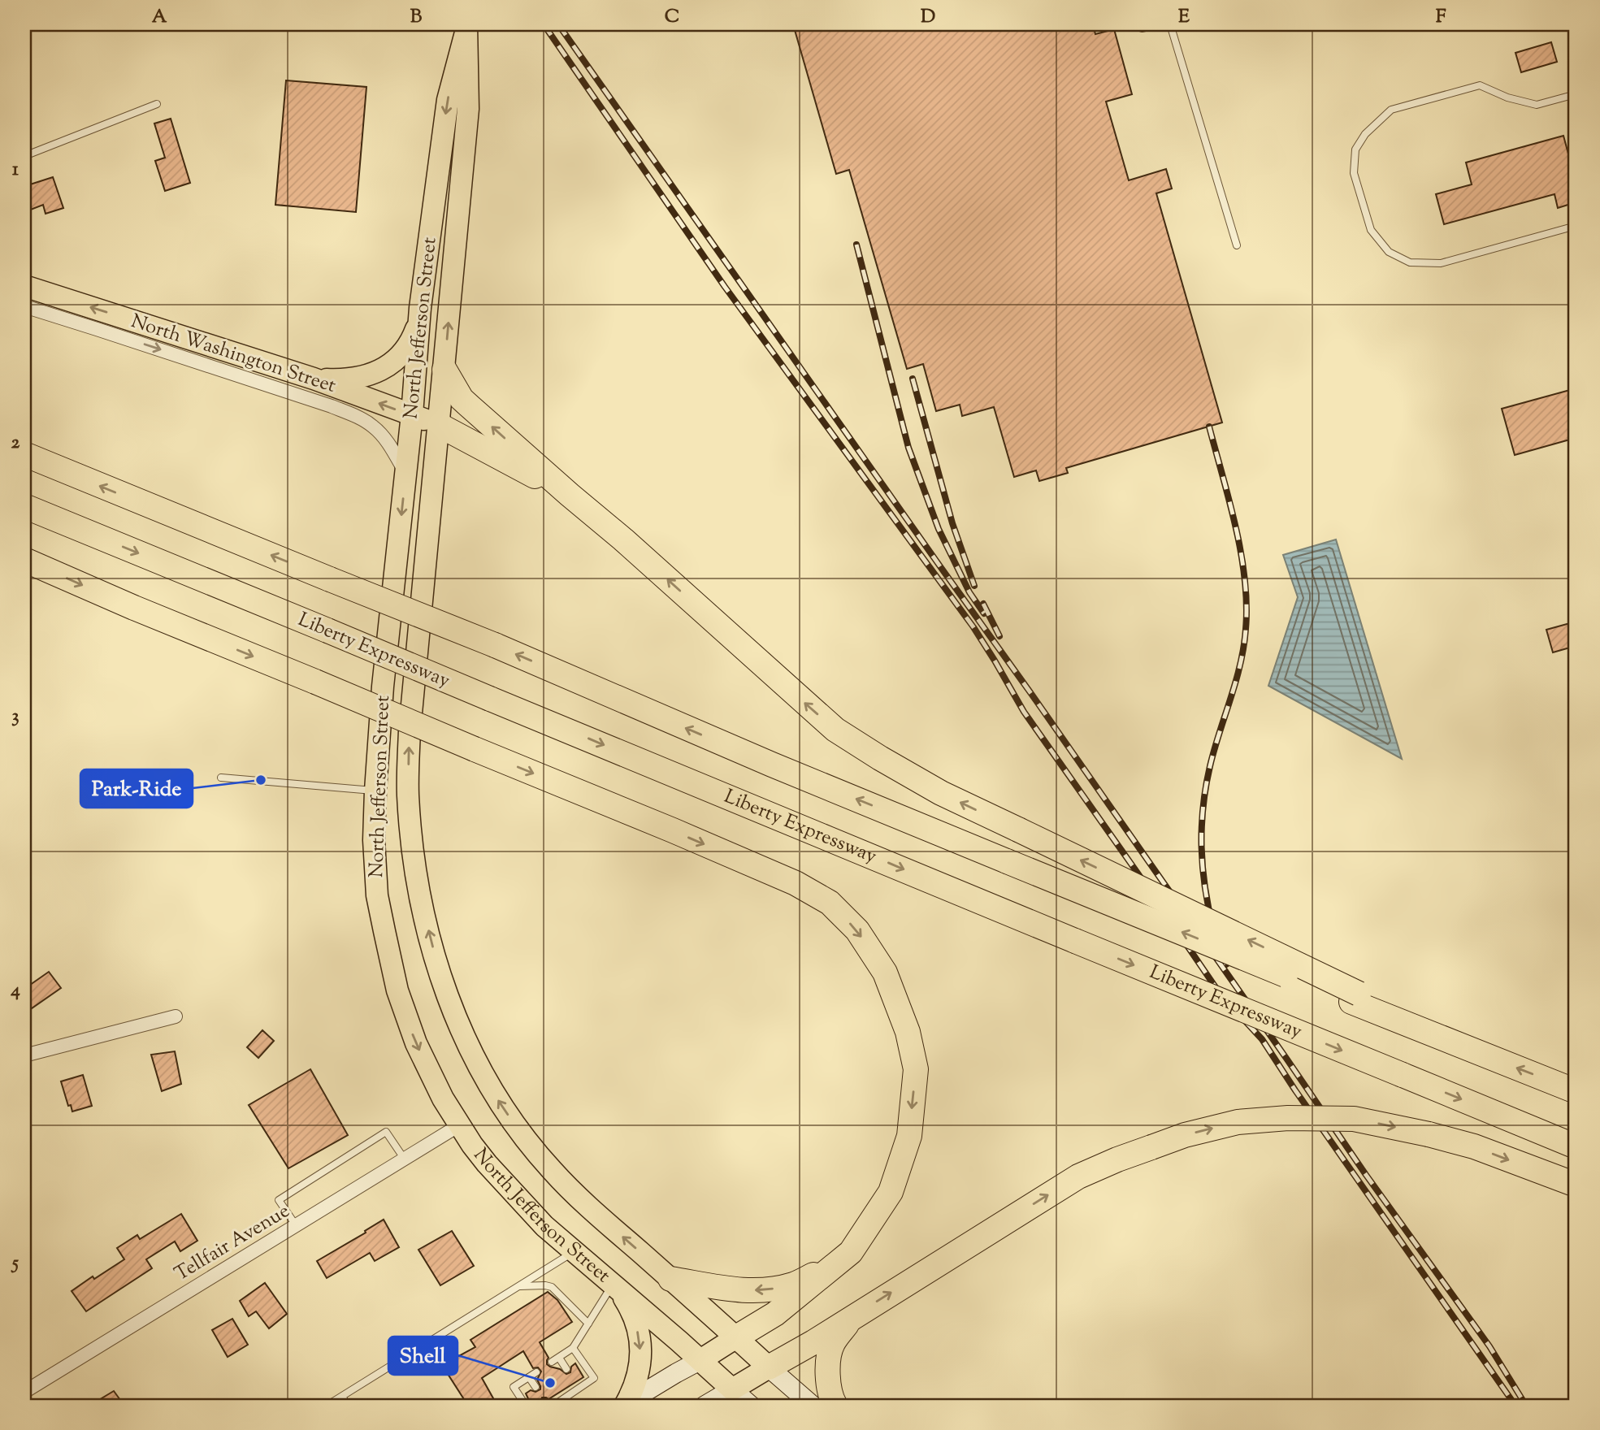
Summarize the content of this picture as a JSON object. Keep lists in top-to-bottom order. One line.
{"streets":{"highway":["Liberty Expressway"],"main road":["North Jefferson Street"],"street":["North Washington Street","Tellfair Avenue"]},"crossings":[["North Jefferson Street","North Washington Street"],["North Jefferson Street","Tellfair Avenue"]],"one_way":["North Washington Street"],"places":["Park-Ride","Shell"],"grid":{"columns":["A","B","C","D","E","F"],"rows":["1","2","3","4","5"]}}
